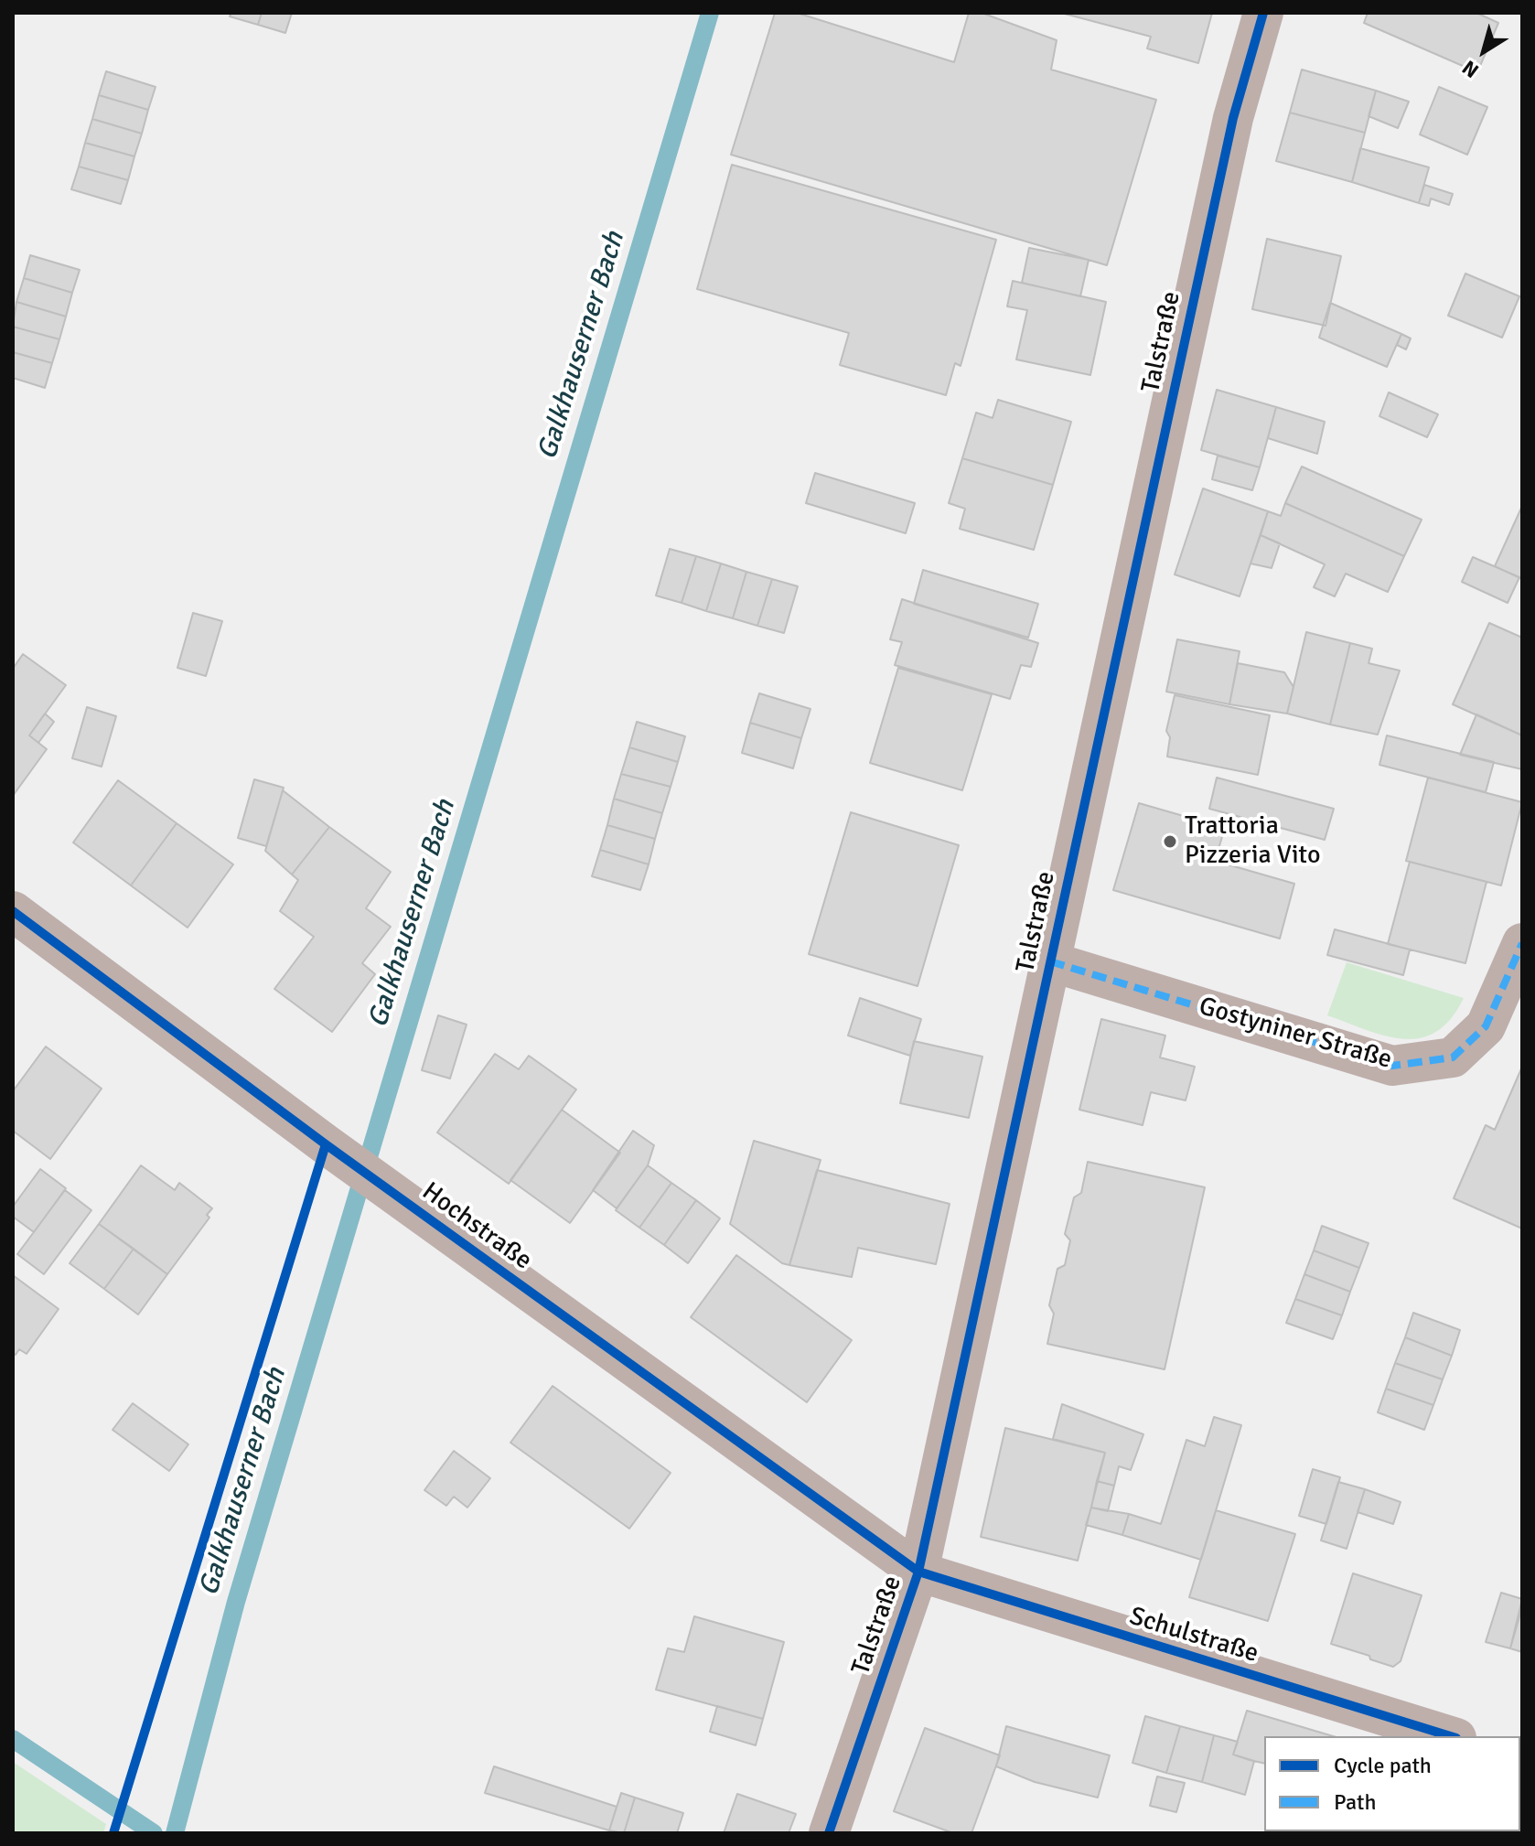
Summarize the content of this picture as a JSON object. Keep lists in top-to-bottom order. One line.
{"streets":{"street":["Talstraße","Gostyniner Straße","Hochstraße","Schulstraße"]},"crossings":[["Talstraße","Gostyniner Straße"],["Talstraße","Hochstraße"],["Talstraße","Schulstraße"],["Hochstraße","Schulstraße"]],"water":["Galkhauserner Bach"],"places":["Trattoria Pizzeria Vito"],"legend":["Cycle path","Path"],"north":"bottom left"}
